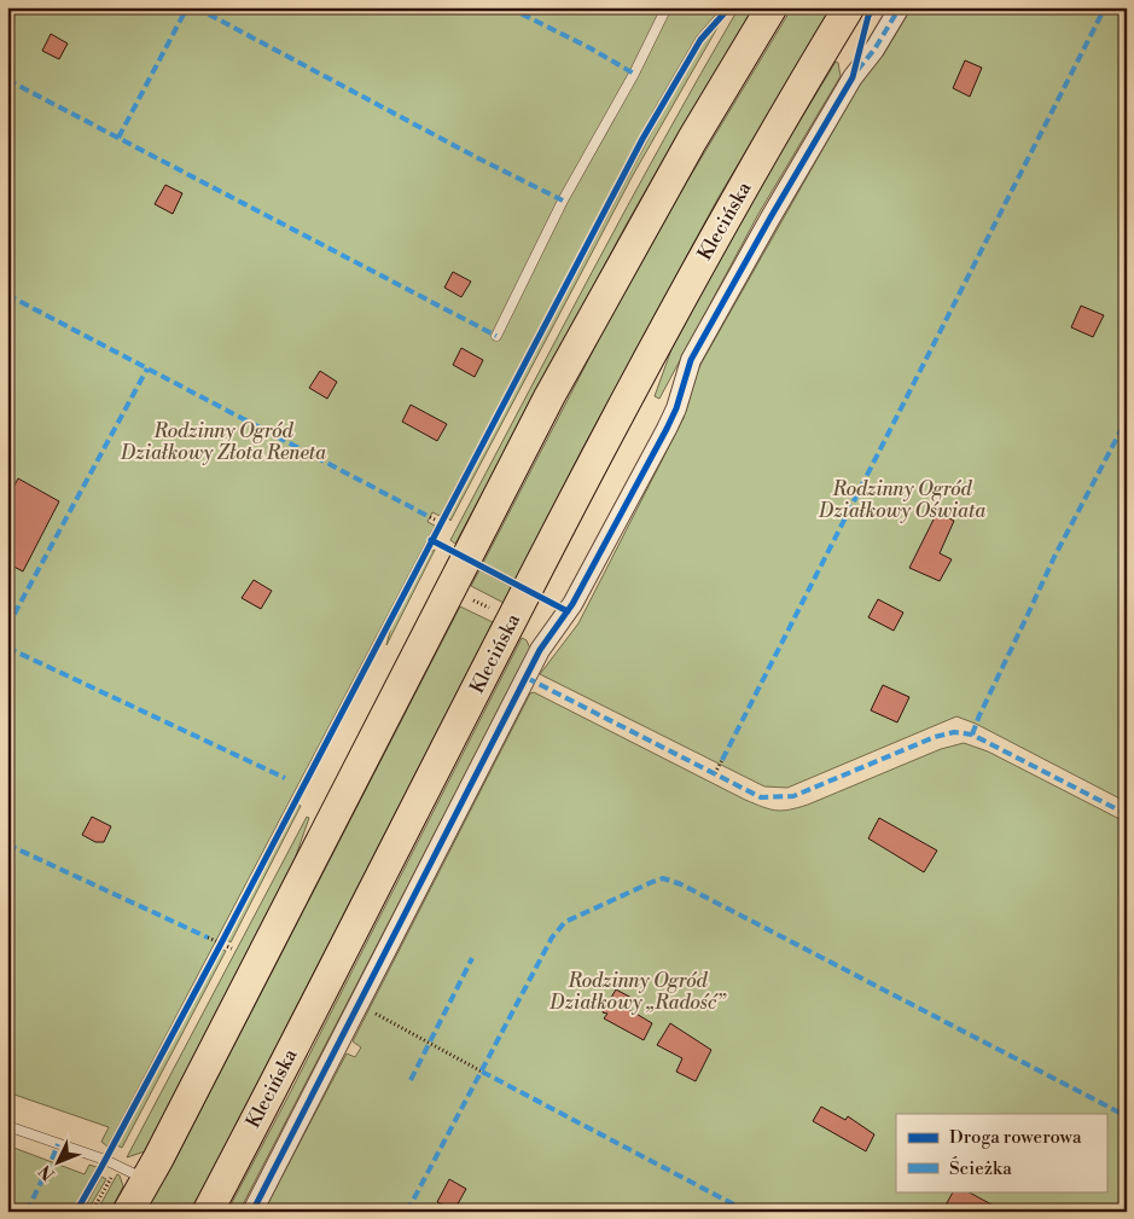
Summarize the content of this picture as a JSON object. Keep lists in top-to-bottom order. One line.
{"streets":{"main road":["Klecińska"]},"parks":["Rodzinny Ogród Działkowy Złota Reneta","Rodzinny Ogród Działkowy Oświata","Rodzinny Ogród Działkowy „Radość”"],"legend":["Droga rowerowa","Ścieżka"],"north":"bottom left"}
